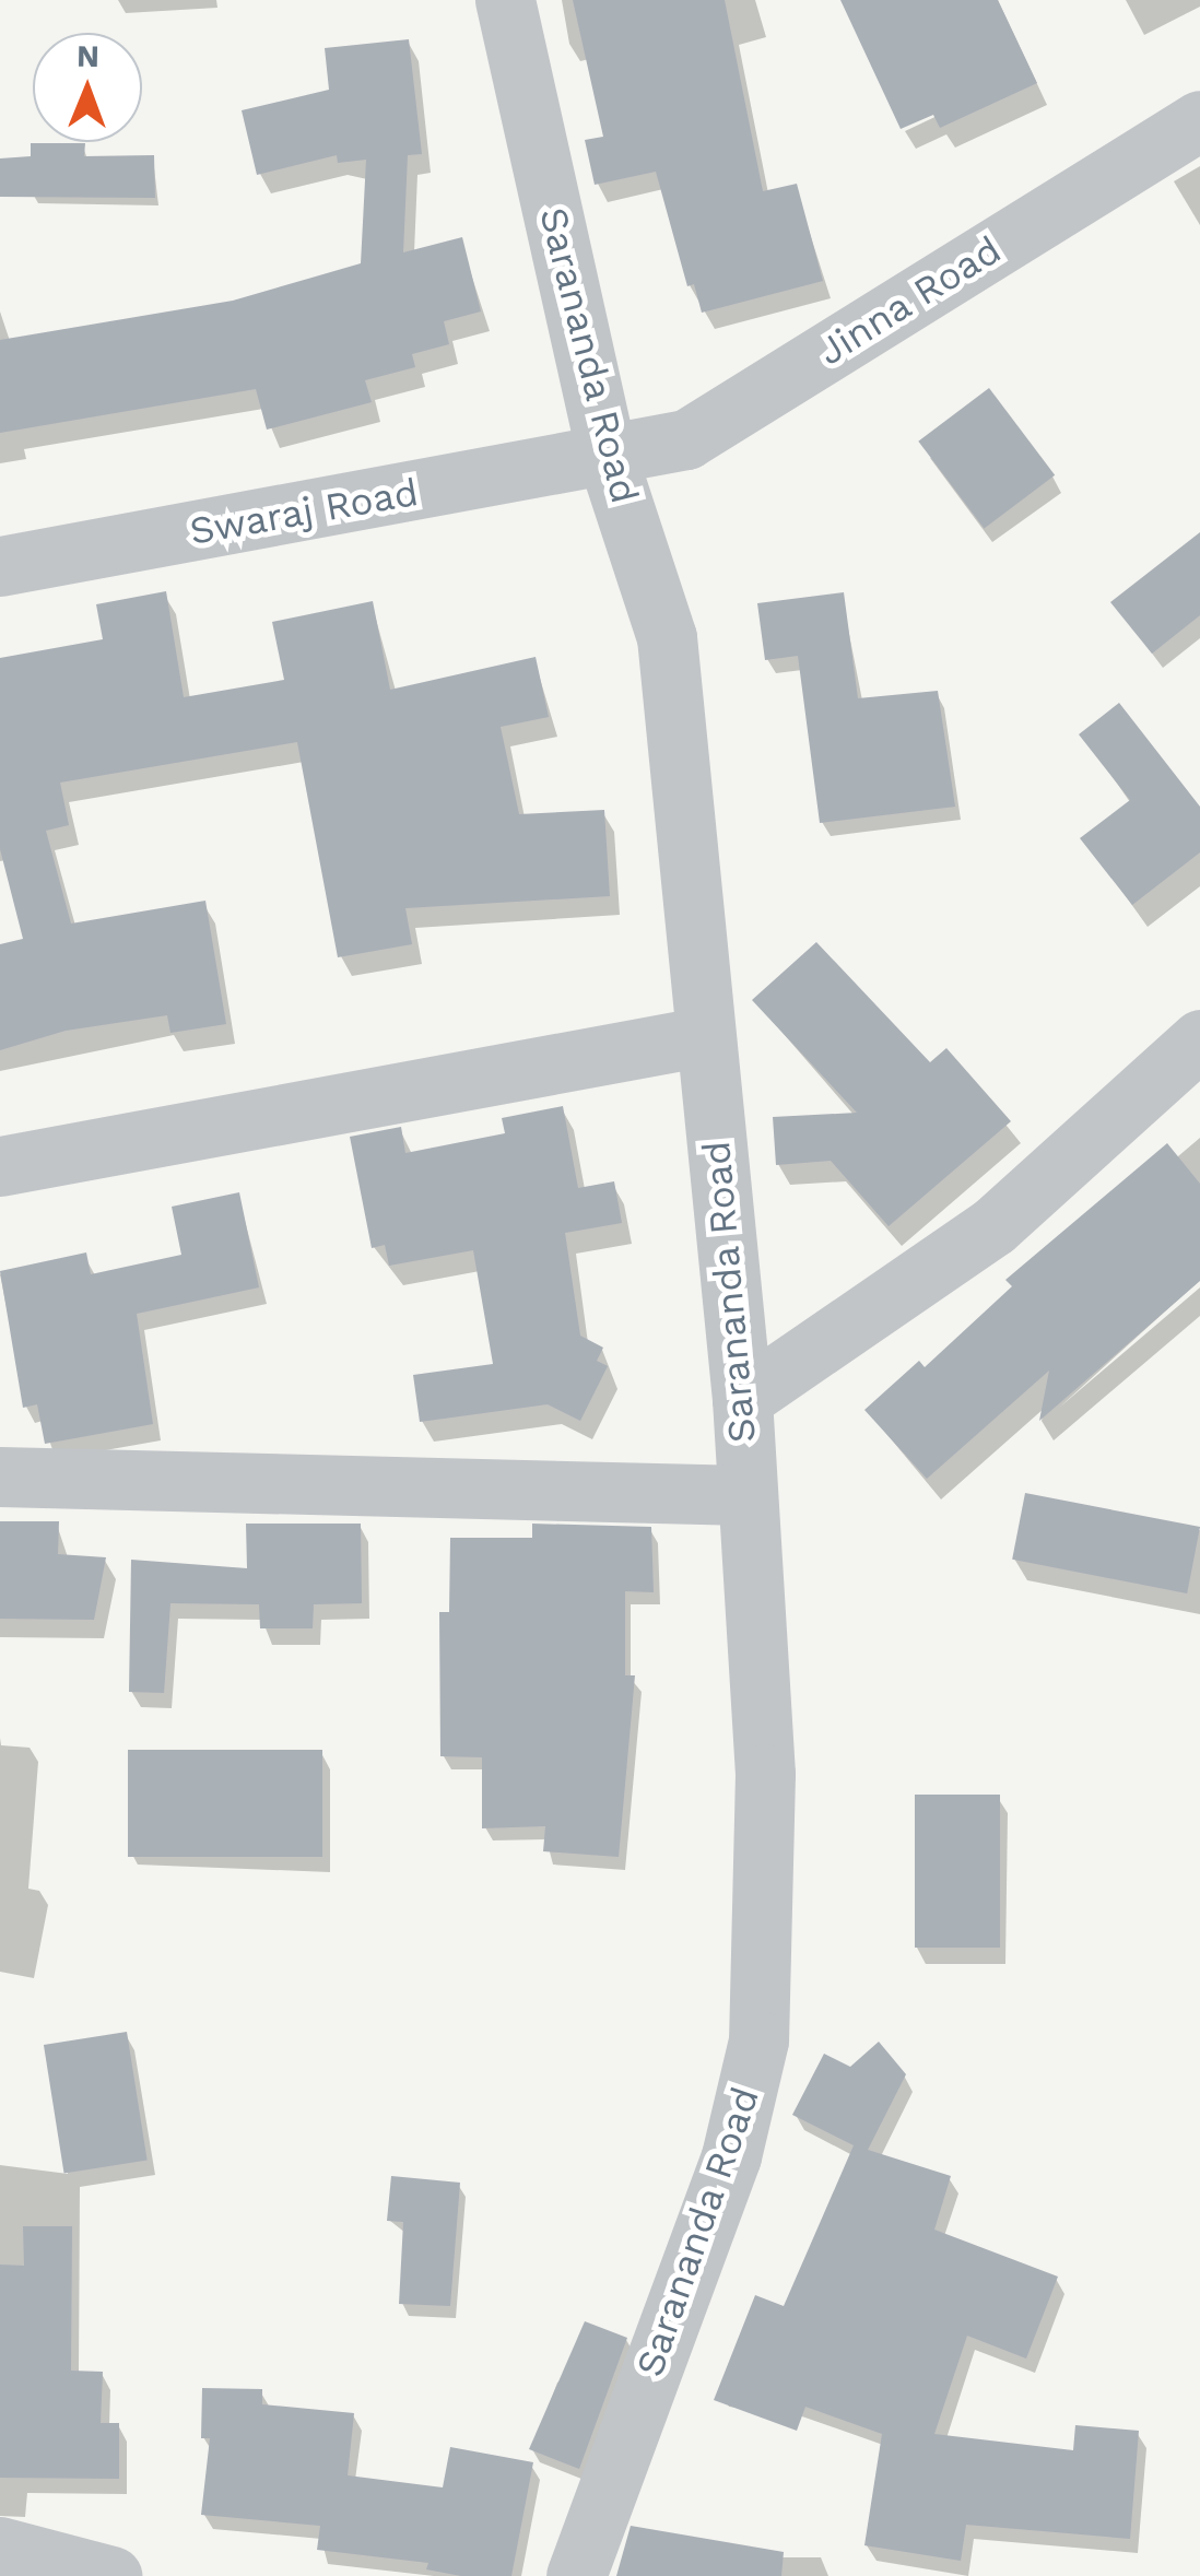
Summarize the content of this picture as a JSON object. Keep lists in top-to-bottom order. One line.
{"streets":{"street":["Jinna Road","Sarananda Road","Swaraj Road"]},"crossings":[["Jinna Road","Sarananda Road"],["Jinna Road","Swaraj Road"],["Sarananda Road","Swaraj Road"]],"north":"top"}
